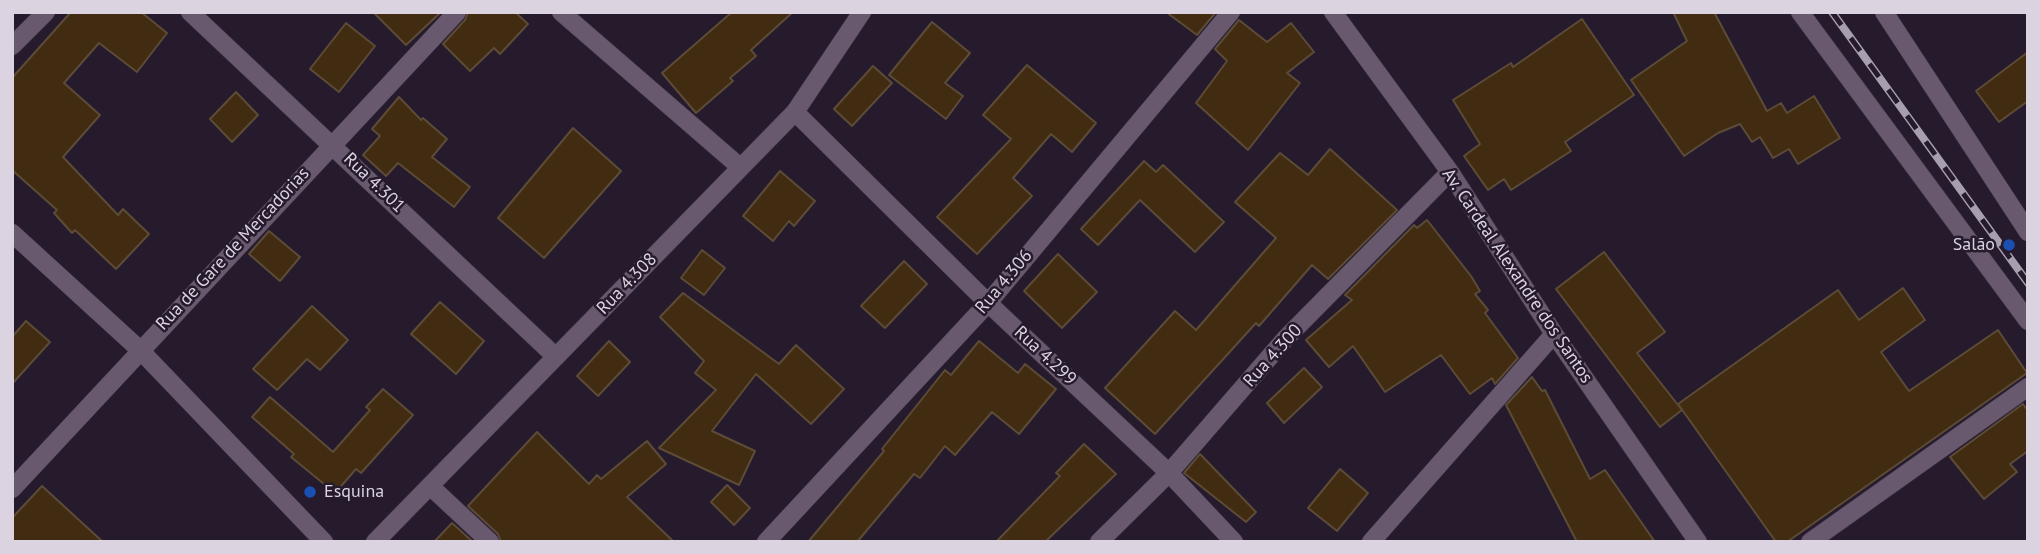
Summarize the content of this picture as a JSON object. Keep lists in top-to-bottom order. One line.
{"streets":{"street":["Rua 4.301","Rua de Gare de Mercadorias","Av. Cardeal Alexandre dos Santos","Rua 4.306","Rua 4.308","Rua 4.299","Rua 4.300"]},"crossings":[["Rua 4.301","Rua de Gare de Mercadorias"],["Rua 4.301","Rua 4.308"],["Av. Cardeal Alexandre dos Santos","Rua 4.300"],["Rua 4.306","Rua 4.299"],["Rua 4.308","Rua 4.299"],["Rua 4.299","Rua 4.300"]],"places":["Salão","Esquina"]}
